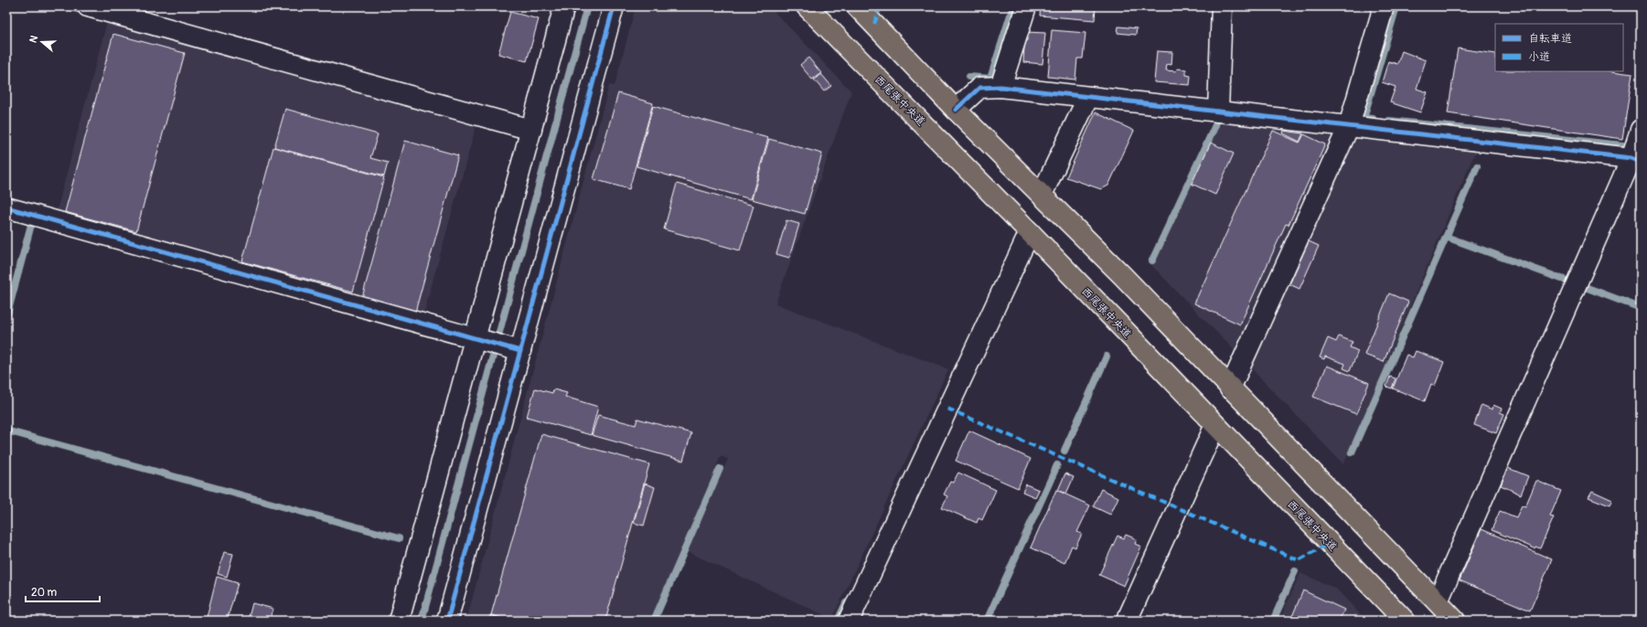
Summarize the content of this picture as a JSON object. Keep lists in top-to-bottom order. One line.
{"streets":{"main road":["西尾張中央道"]},"legend":["自転車道","小道"],"scale_bar":"20 m","north":"left"}
